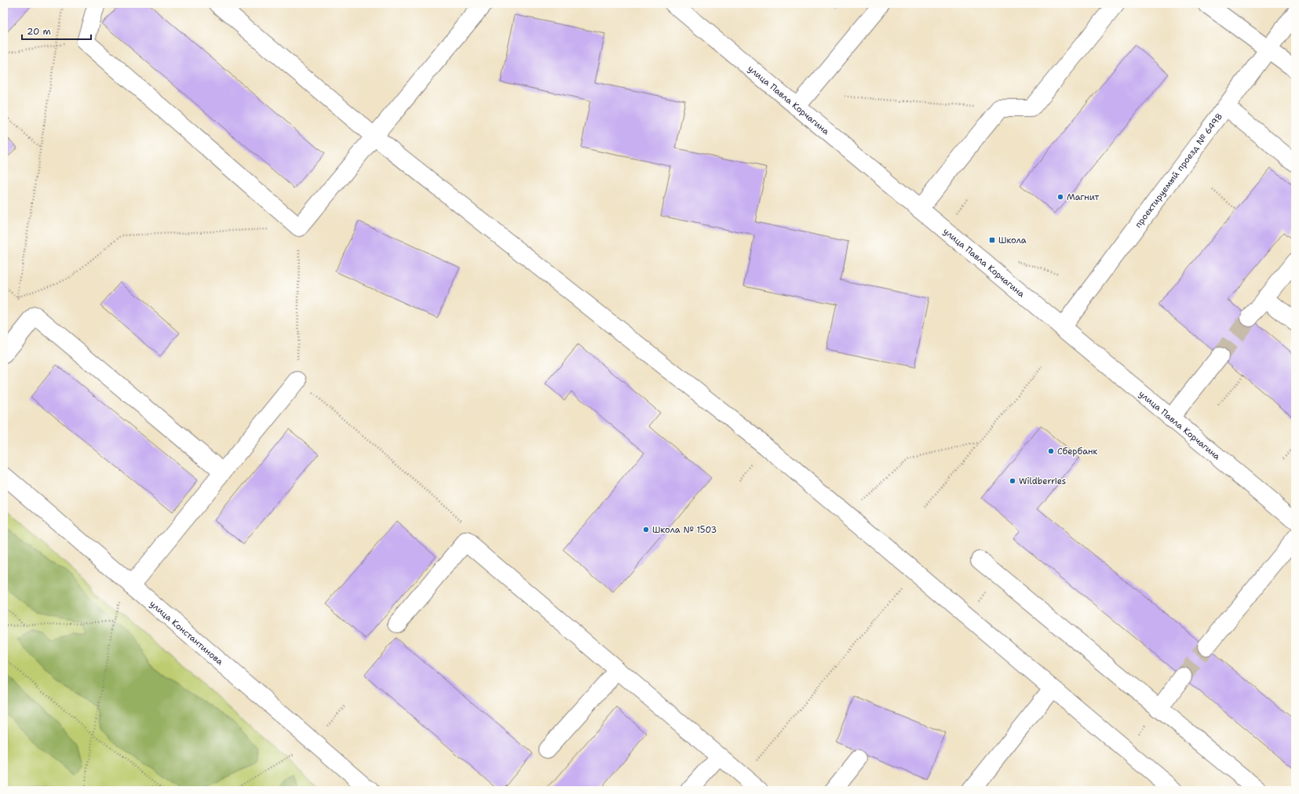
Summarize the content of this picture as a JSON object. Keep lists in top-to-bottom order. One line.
{"streets":{"street":["улица Павла Корчагина","проектируемый проезд № 6498","улица Константинова"]},"crossings":[["улица Павла Корчагина","проектируемый проезд № 6498"]],"places":{"other":["Магнит","Сбербанк","Wildberries","Школа № 1503"],"transit":["Школа"]},"scale_bar":"20 m"}
